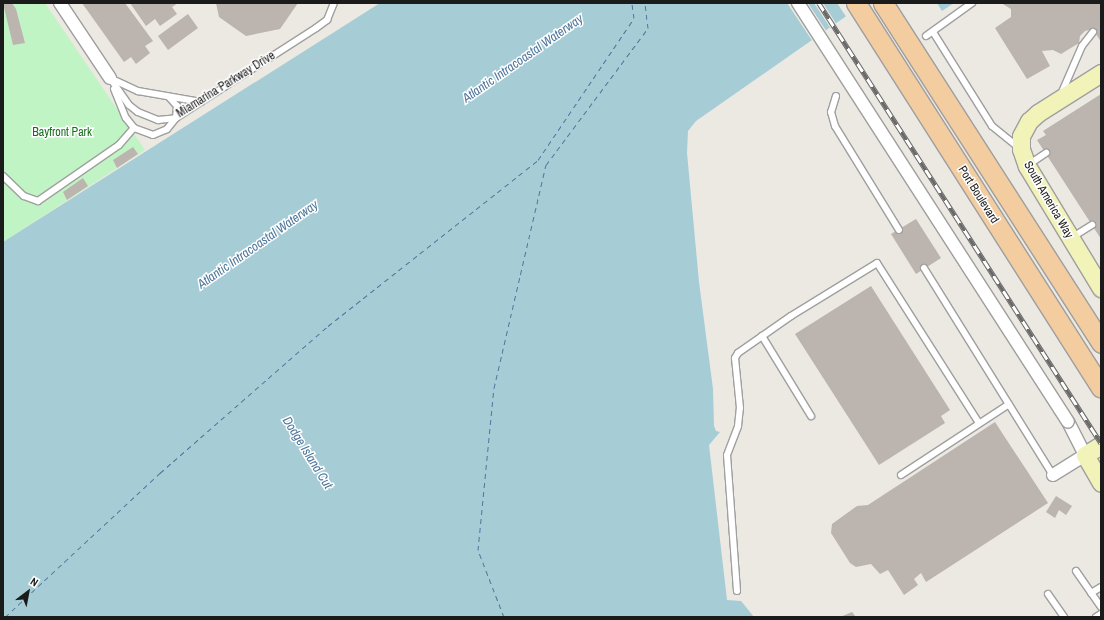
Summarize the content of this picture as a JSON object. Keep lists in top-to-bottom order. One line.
{"streets":{"main road":["Port Boulevard"],"street":["Miamarina Parkway Drive","South America Way"]},"water":["Atlantic Intracoastal Waterway","Dodge Island Cut"],"parks":["Bayfront Park"],"north":"top right"}
